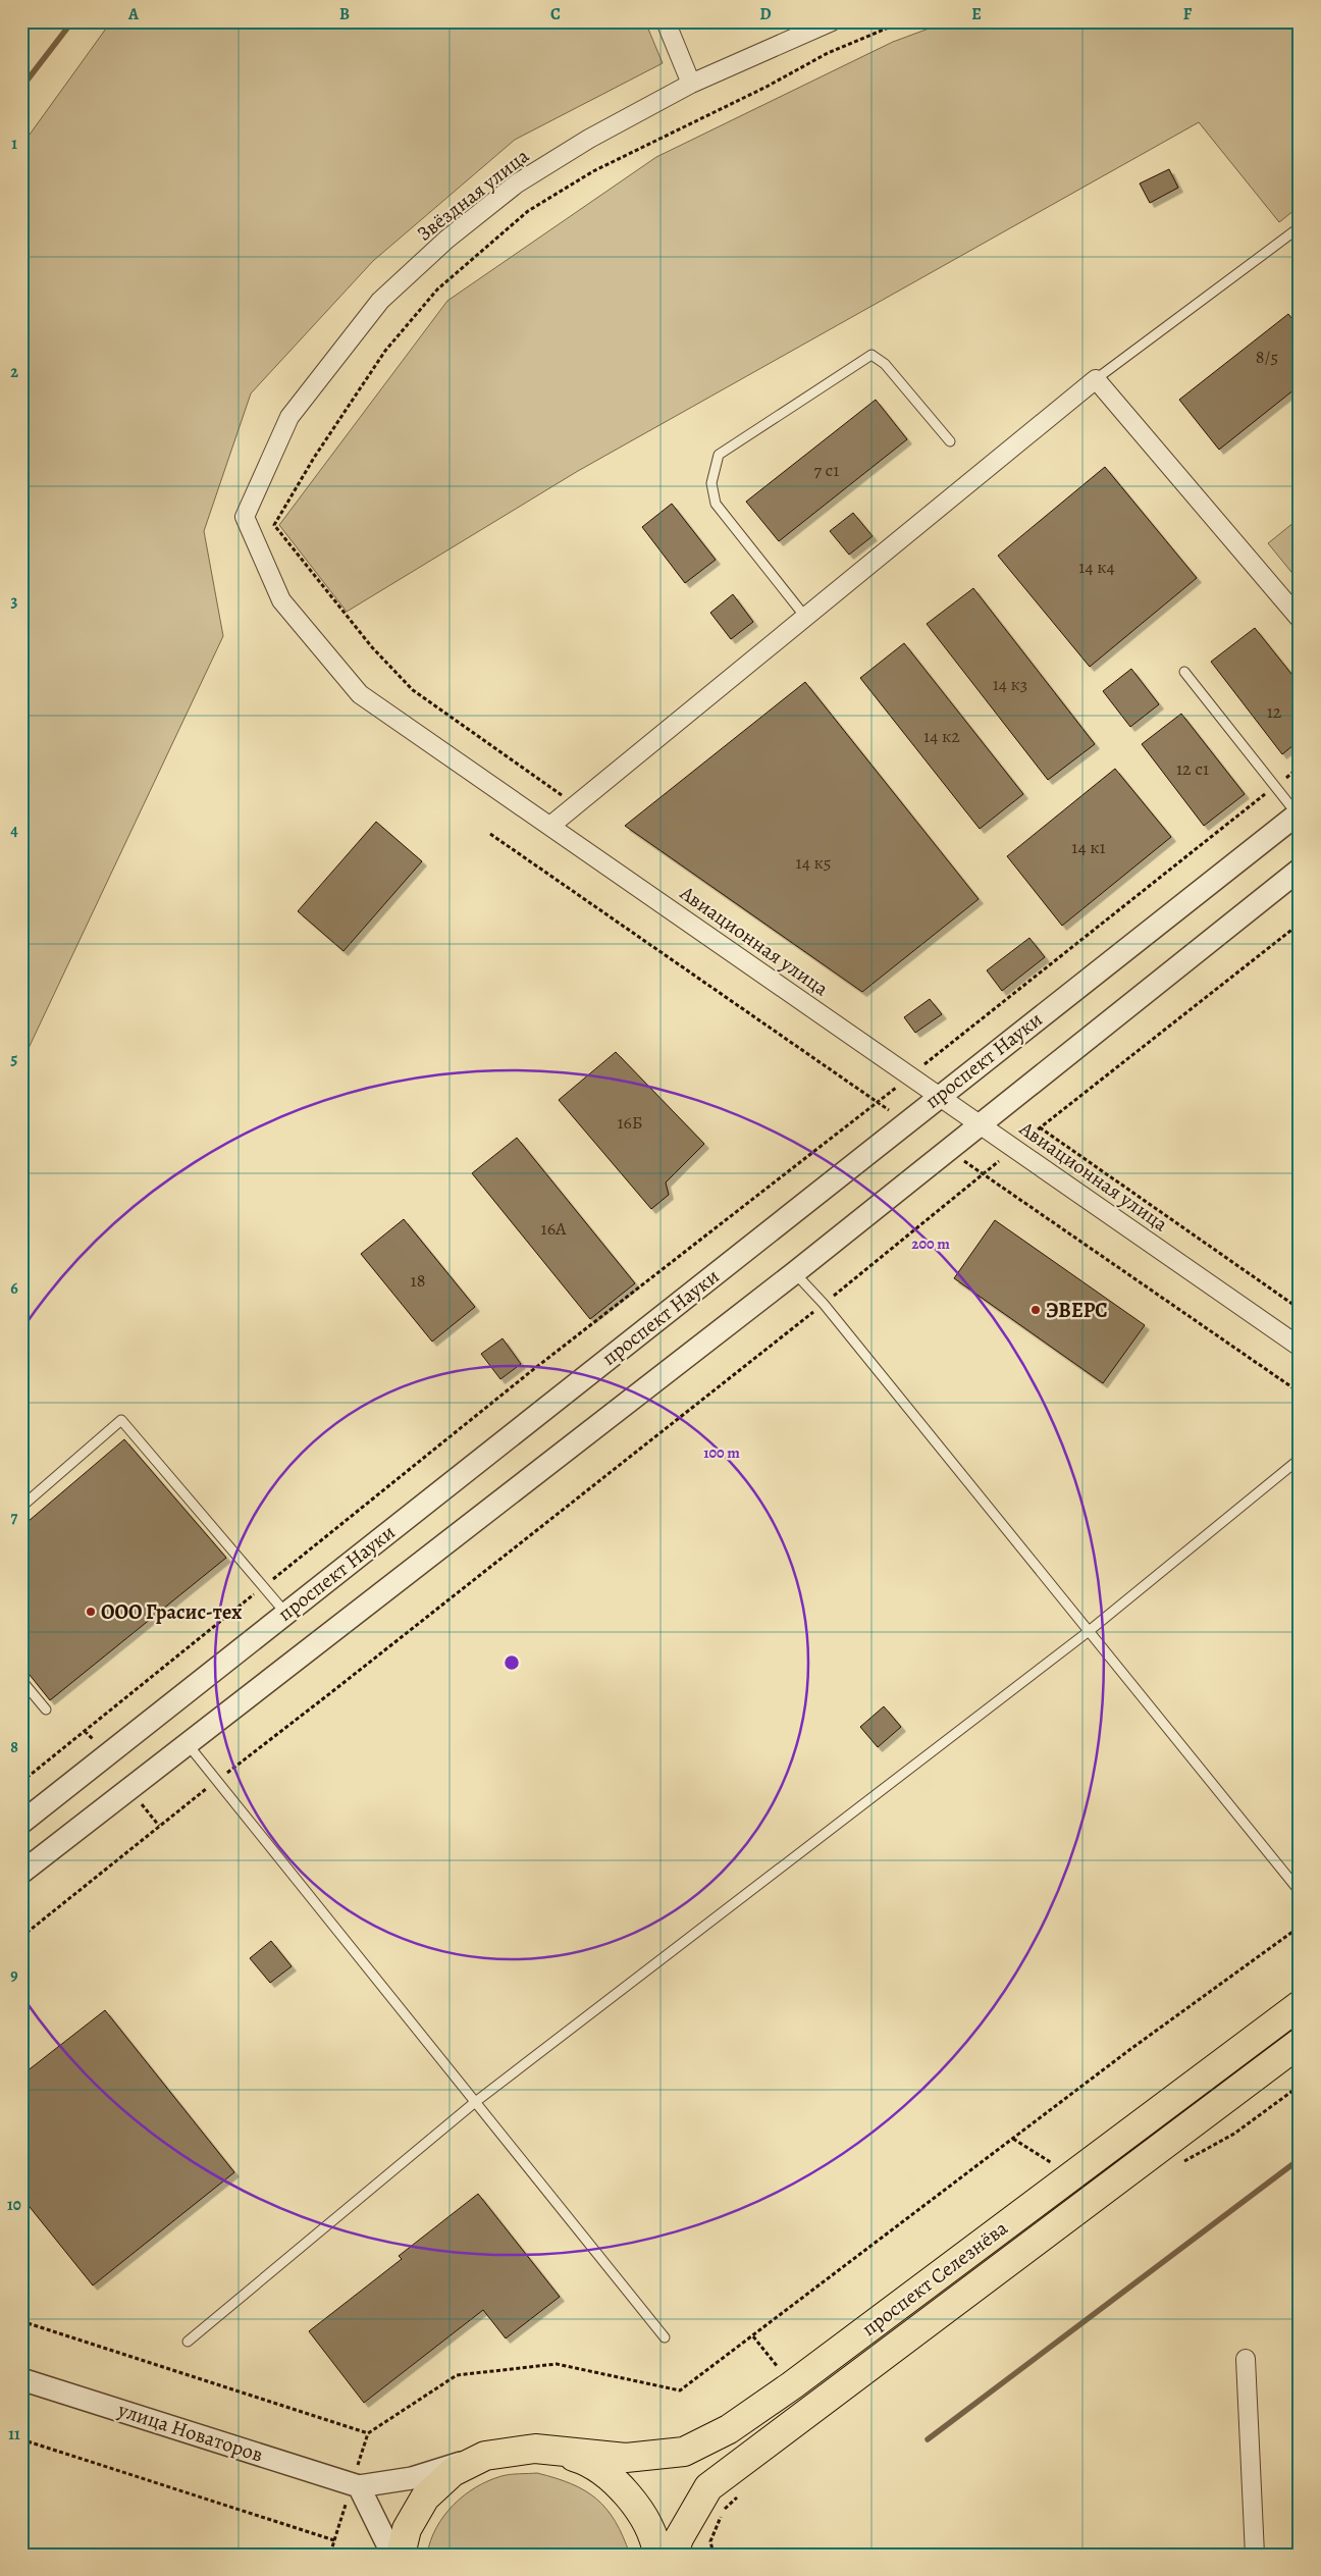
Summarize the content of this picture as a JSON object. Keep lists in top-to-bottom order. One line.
{"streets":{"main road":["проспект Селезнёва"],"street":["Звёздная улица","Авиационная улица","проспект Науки","улица Новаторов"]},"crossings":[["Звёздная улица","Авиационная улица"],["Авиационная улица","проспект Науки"]],"places":["ЭВЕРС","ООО Грасис-тех"],"house_numbers":["8/5","7 с1","14 к4","14 к3","12","14 к2","12 с1","14 к1","14 к5","16Б","16А","18"],"grid":{"columns":["A","B","C","D","E","F"],"rows":["1","2","3","4","5","6","7","8","9","10","11"]},"rings":["200 m","100 m"]}
